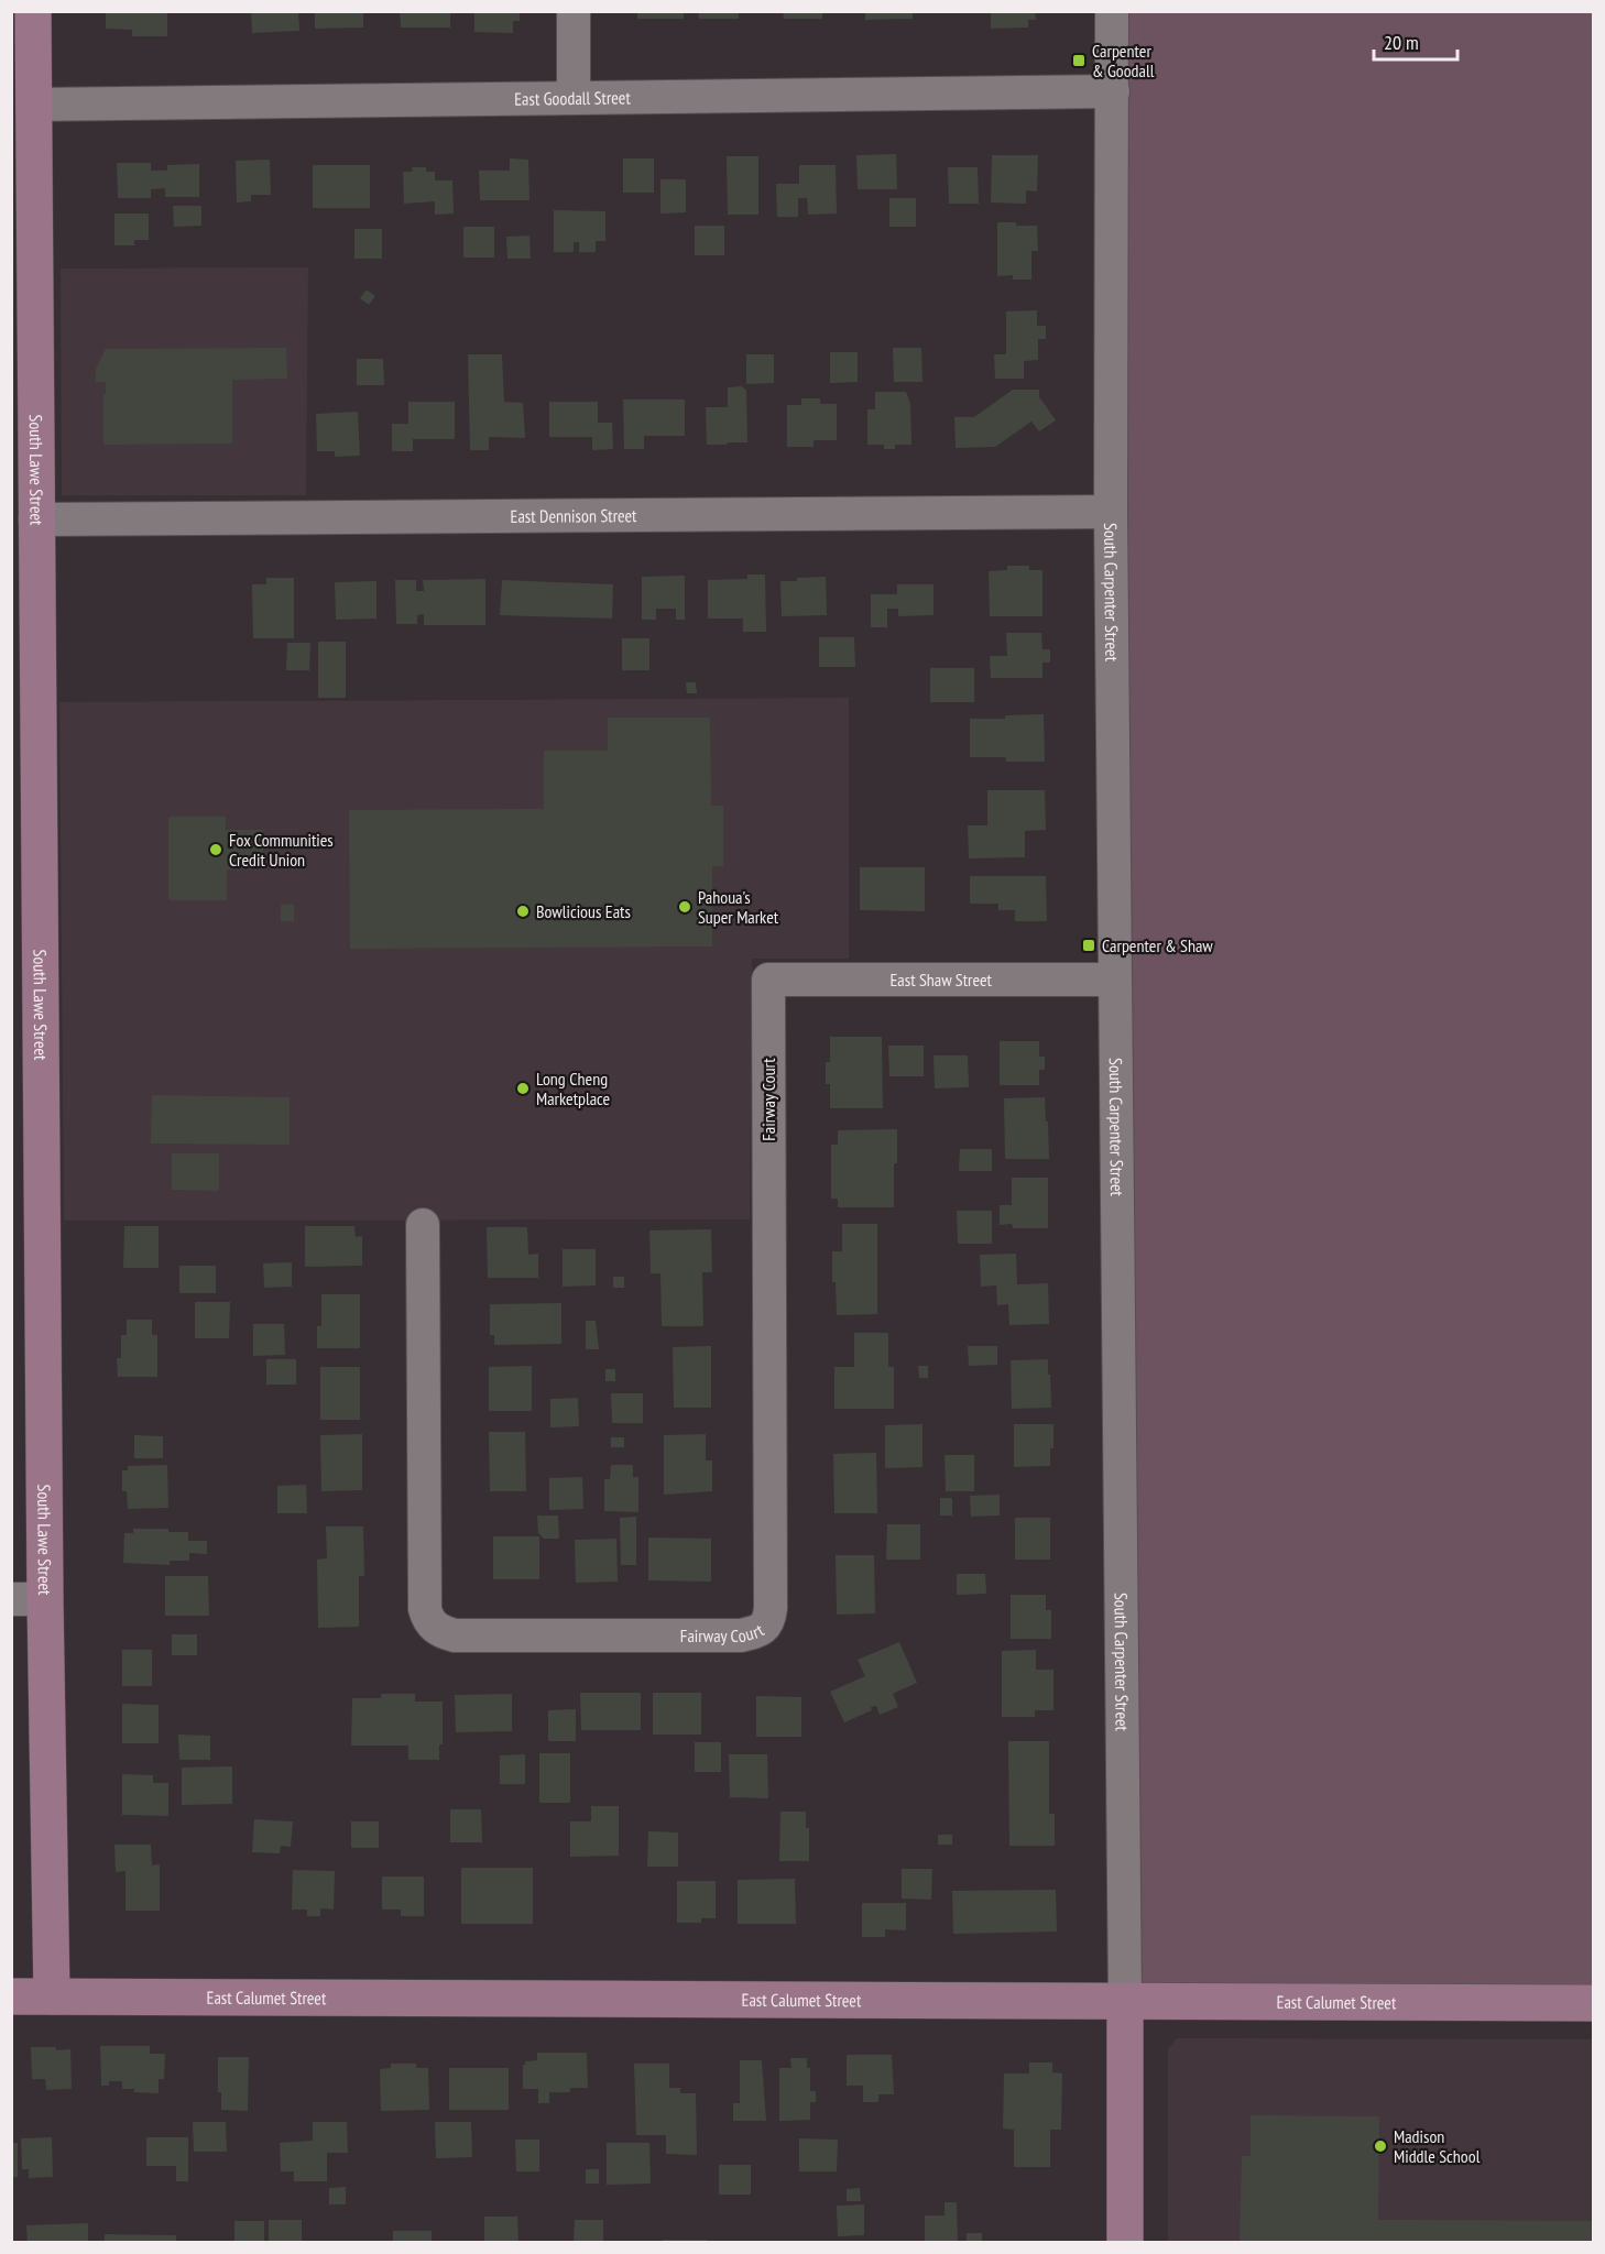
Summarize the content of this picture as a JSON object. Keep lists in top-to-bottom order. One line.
{"streets":{"main road":["South Lawe Street","South Carpenter Street","East Calumet Street"],"street":["East Goodall Street","East Dennison Street","East Shaw Street","Fairway Court"]},"crossings":[["East Goodall Street","South Lawe Street"],["East Goodall Street","South Carpenter Street"],["South Lawe Street","East Dennison Street"],["South Lawe Street","East Calumet Street"],["East Dennison Street","South Carpenter Street"],["South Carpenter Street","East Shaw Street"],["South Carpenter Street","East Calumet Street"],["East Shaw Street","Fairway Court"]],"places":{"transit":["Carpenter & Goodall","Carpenter & Shaw"],"other":["Fox Communities Credit Union","Pahoua's Super Market","Bowlicious Eats","Long Cheng Marketplace","Madison Middle School"]},"scale_bar":"20 m"}
